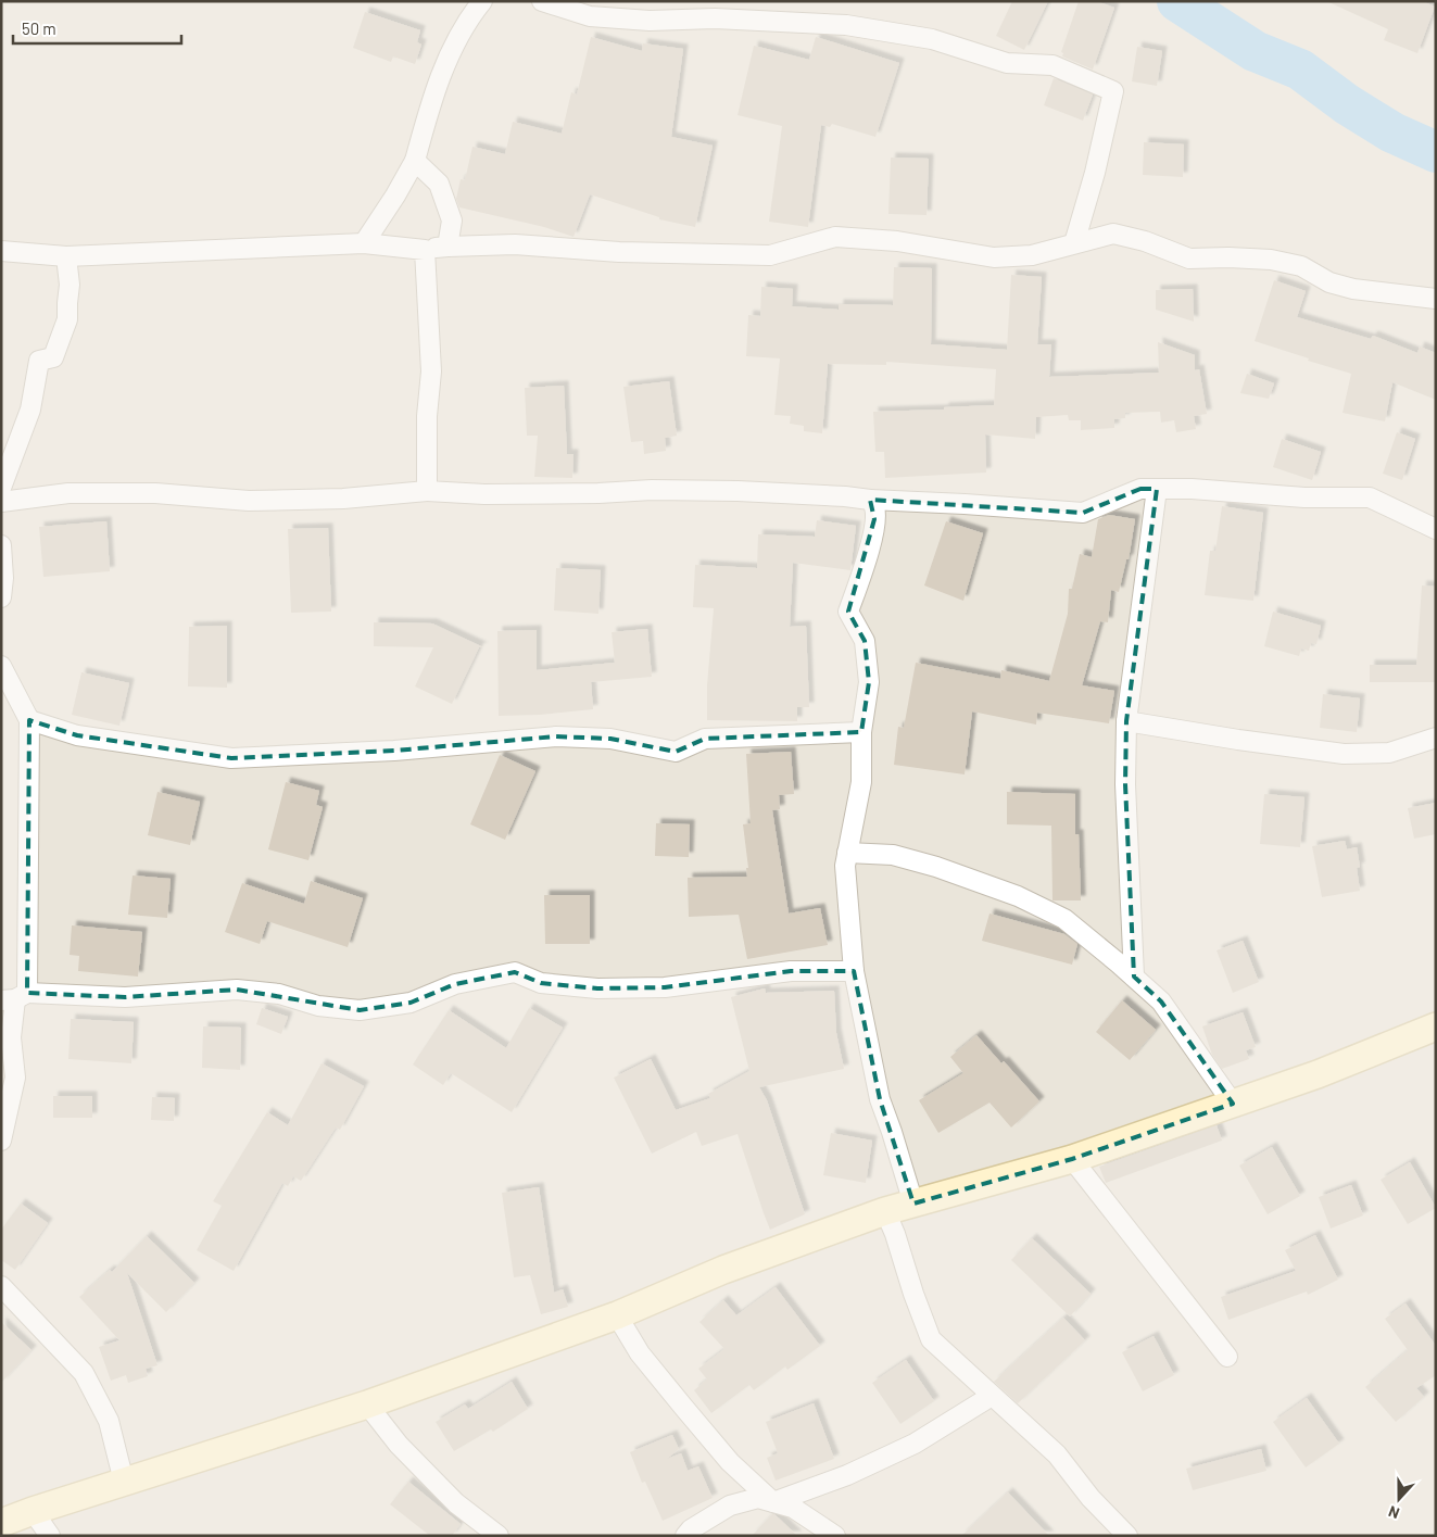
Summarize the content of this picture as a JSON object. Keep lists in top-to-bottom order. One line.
{"scale_bar":"50 m","north":"bottom"}
